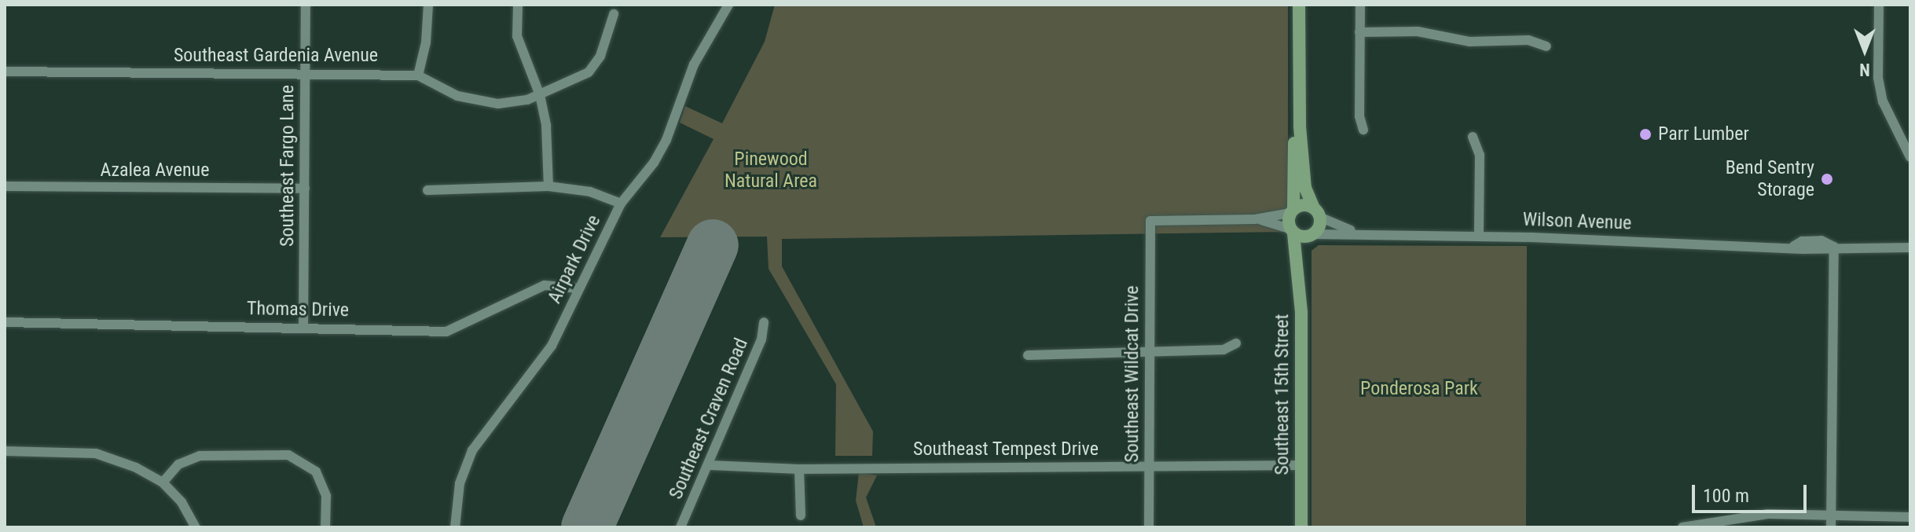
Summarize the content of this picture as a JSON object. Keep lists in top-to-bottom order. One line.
{"streets":{"main road":["Southeast 15th Street"],"street":["Southeast Gardenia Avenue","Southeast Fargo Lane","Azalea Avenue","Wilson Avenue","Airpark Drive","Thomas Drive","Southeast Wildcat Drive","Southeast Craven Road","Southeast Tempest Drive"]},"crossings":[["Southeast Gardenia Avenue","Southeast Fargo Lane"],["Southeast Fargo Lane","Azalea Avenue"],["Southeast Fargo Lane","Thomas Drive"],["Wilson Avenue","Southeast 15th Street"],["Airpark Drive","Thomas Drive"],["Southeast Wildcat Drive","Southeast Tempest Drive"],["Southeast 15th Street","Southeast Tempest Drive"],["Southeast Craven Road","Southeast Tempest Drive"]],"parks":["Pinewood Natural Area","Ponderosa Park"],"places":["Parr Lumber","Bend Sentry Storage"],"scale_bar":"100 m","north":"bottom"}
